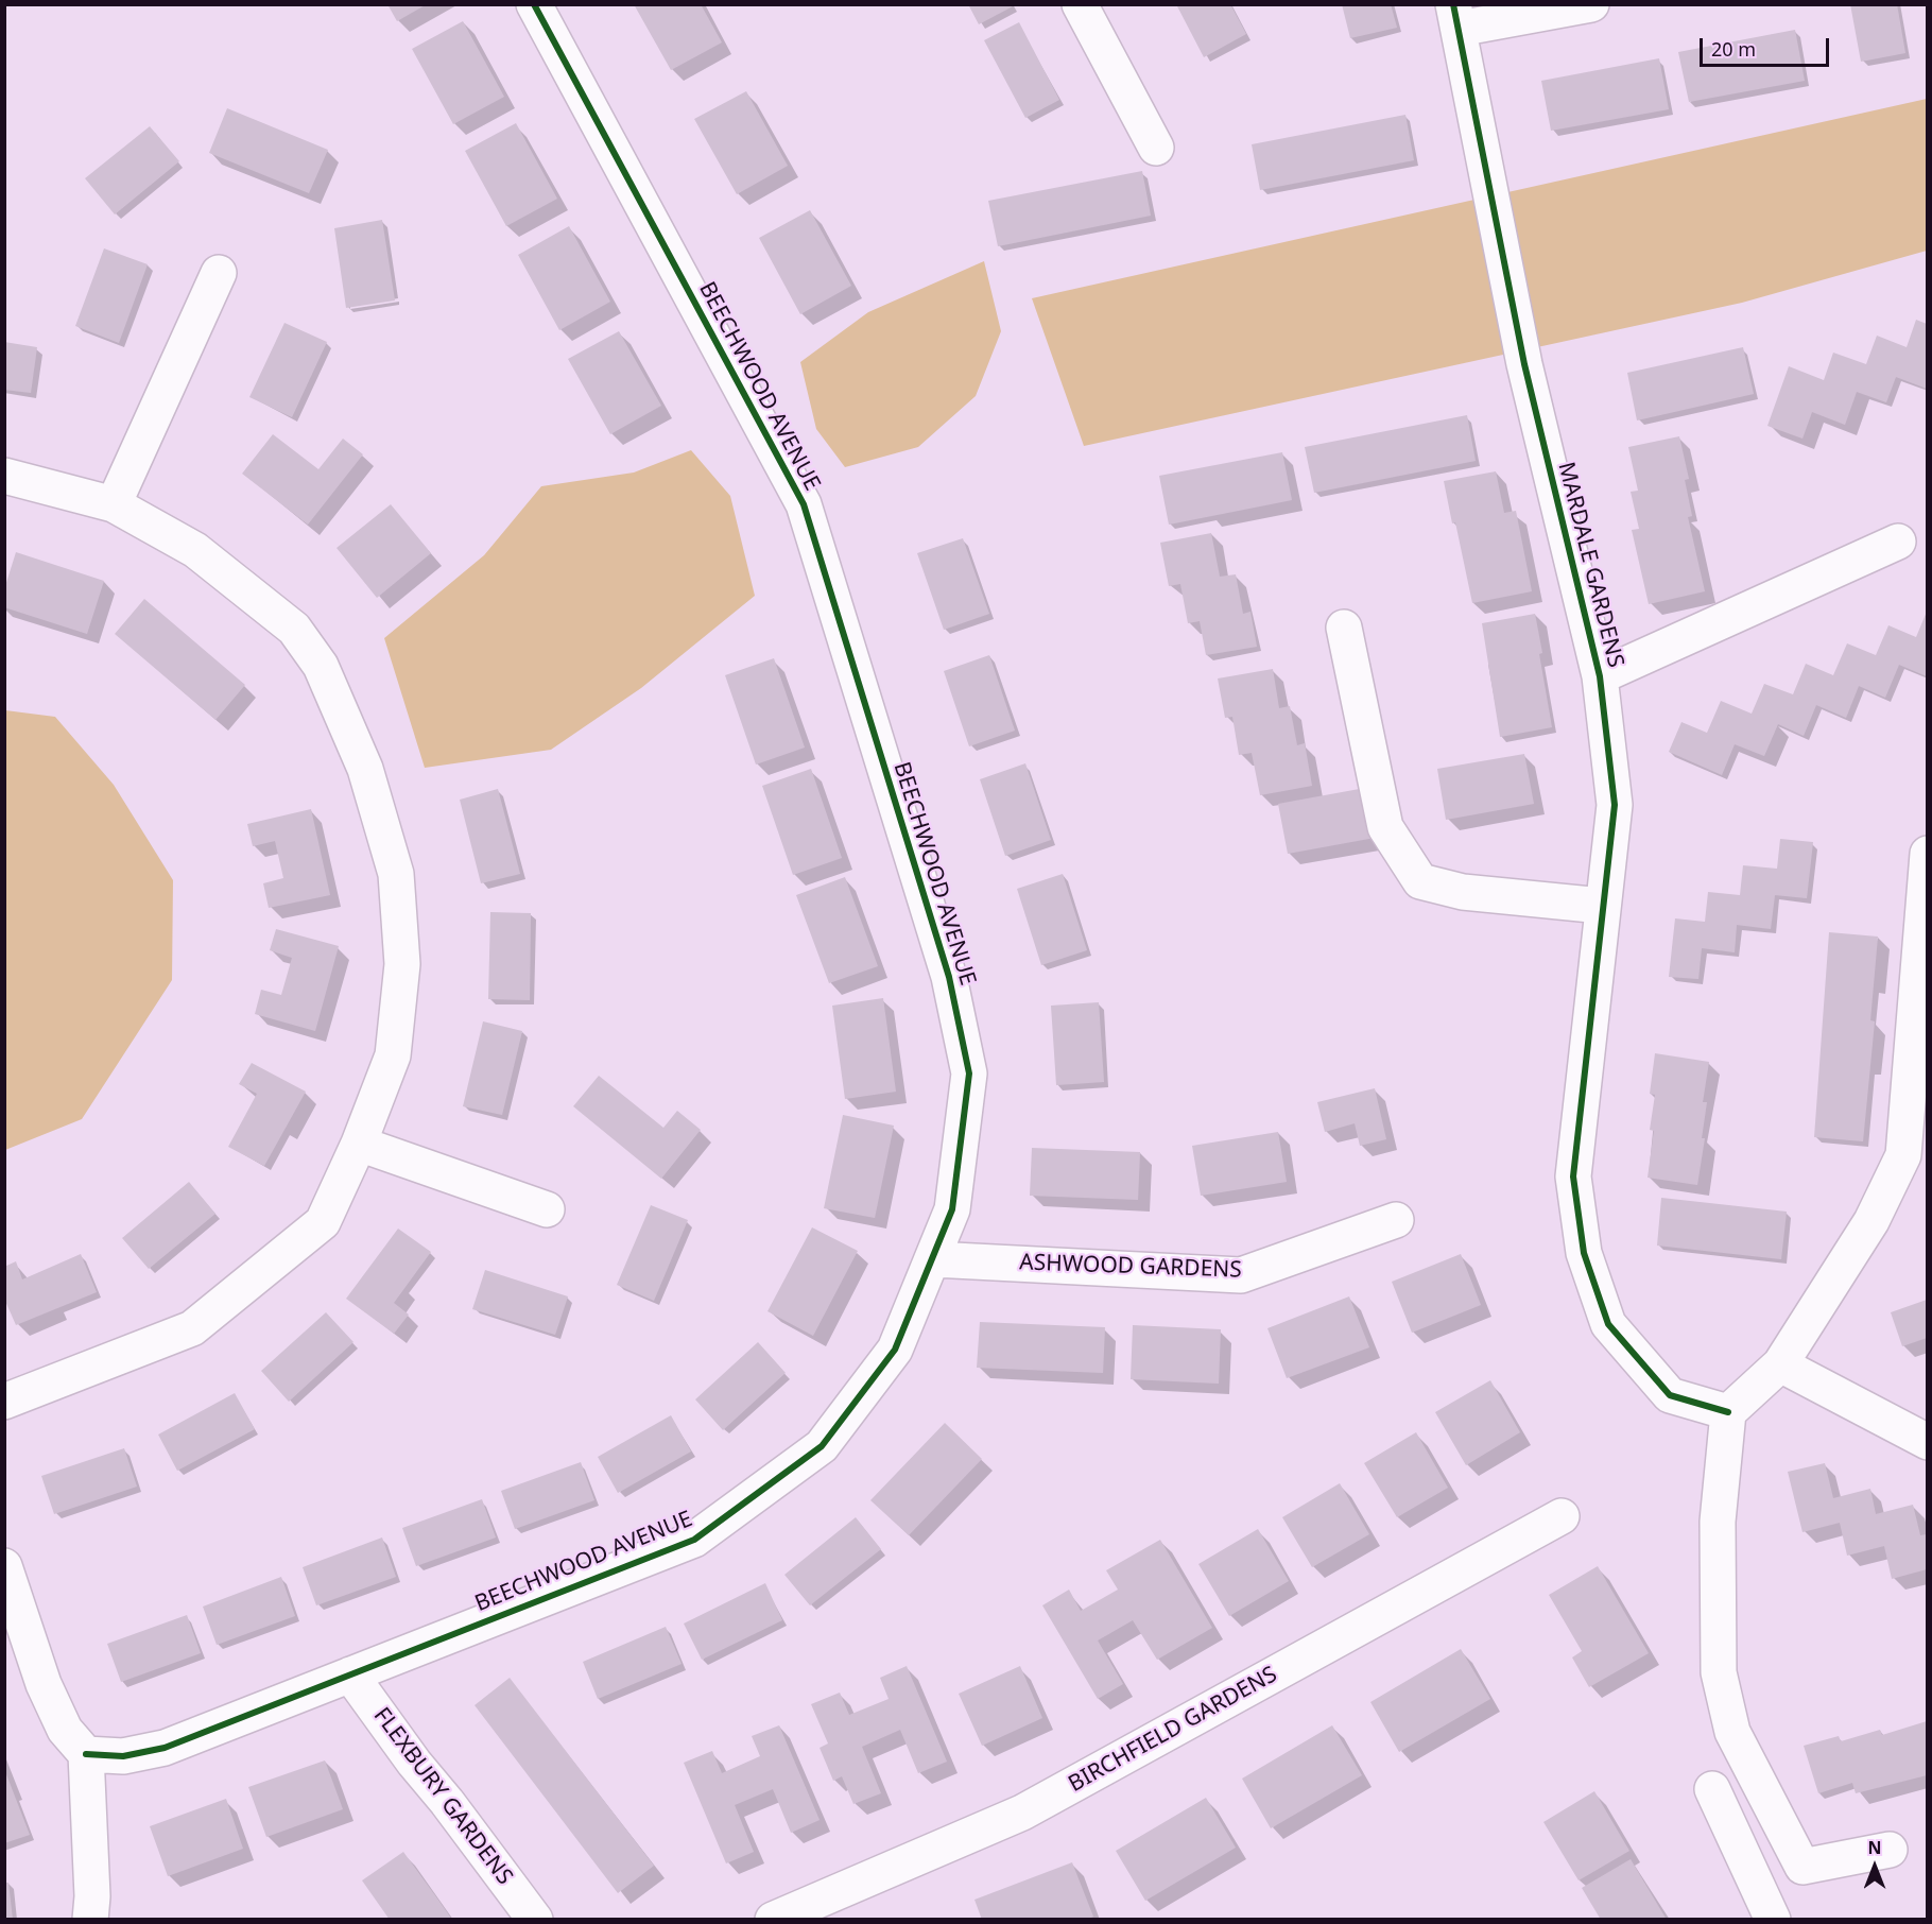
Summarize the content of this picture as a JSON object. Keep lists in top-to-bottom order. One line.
{"streets":{"street":["BEECHWOOD AVENUE","MARDALE GARDENS","ASHWOOD GARDENS","BIRCHFIELD GARDENS","FLEXBURY GARDENS"]},"crossings":[["BEECHWOOD AVENUE","ASHWOOD GARDENS"],["BEECHWOOD AVENUE","FLEXBURY GARDENS"]],"scale_bar":"20 m","north":"top"}
